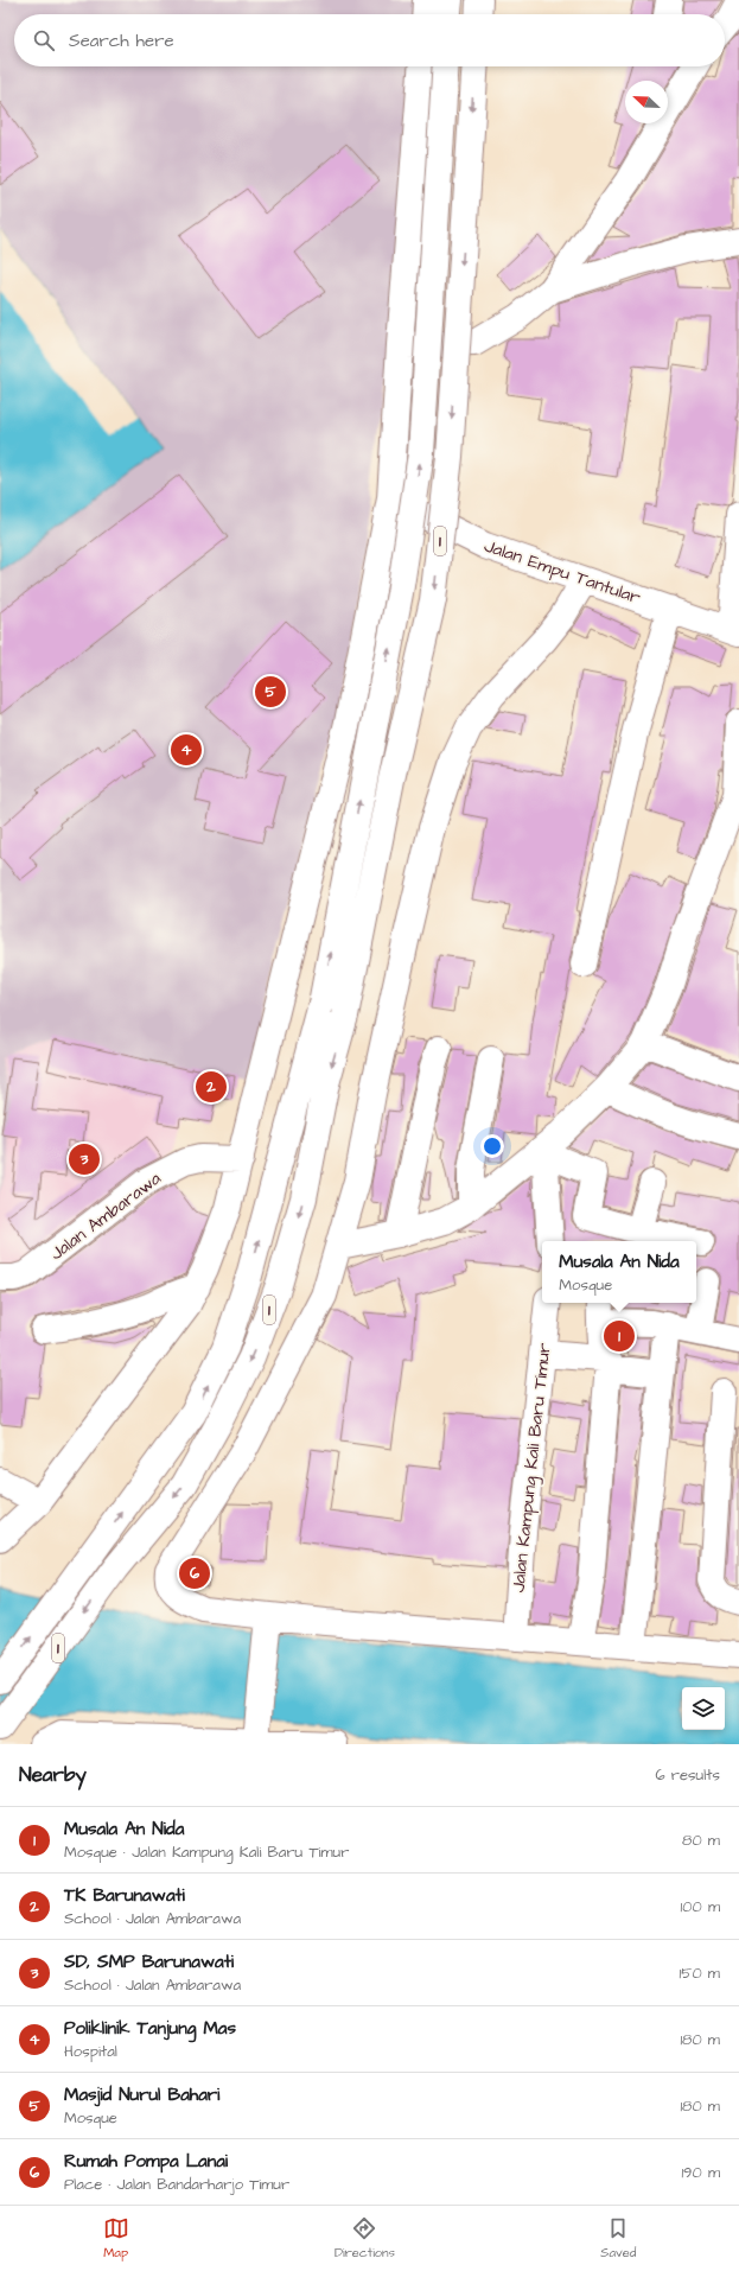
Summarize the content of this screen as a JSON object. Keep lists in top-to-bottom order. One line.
{"streets":{"main road":["1","Jalan Empu Tantular","Jalan Ambarawa","Jalan Kampung Kali Baru Timur"]},"north":"top left","page":{"search":"Search here","pins":["5","4","2","3","1","6"],"popup":["Musala An Nida","Mosque"],"heading":["Nearby","6 results"],"list":[{"mark":"1","name":"Musala An Nida","note":"Mosque · Jalan Kampung Kali Baru Timur","value":"80 m"},{"mark":"2","name":"TK Barunawati","note":"School · Jalan Ambarawa","value":"100 m"},{"mark":"3","name":"SD, SMP Barunawati","note":"School · Jalan Ambarawa","value":"150 m"},{"mark":"4","name":"Poliklinik Tanjung Mas","note":"Hospital","value":"180 m"},{"mark":"5","name":"Masjid Nurul Bahari","note":"Mosque","value":"180 m"},{"mark":"6","name":"Rumah Pompa Lanai","note":"Place · Jalan Bandarharjo Timur","value":"190 m"}],"nav":["Map","Directions","Saved"]}}
